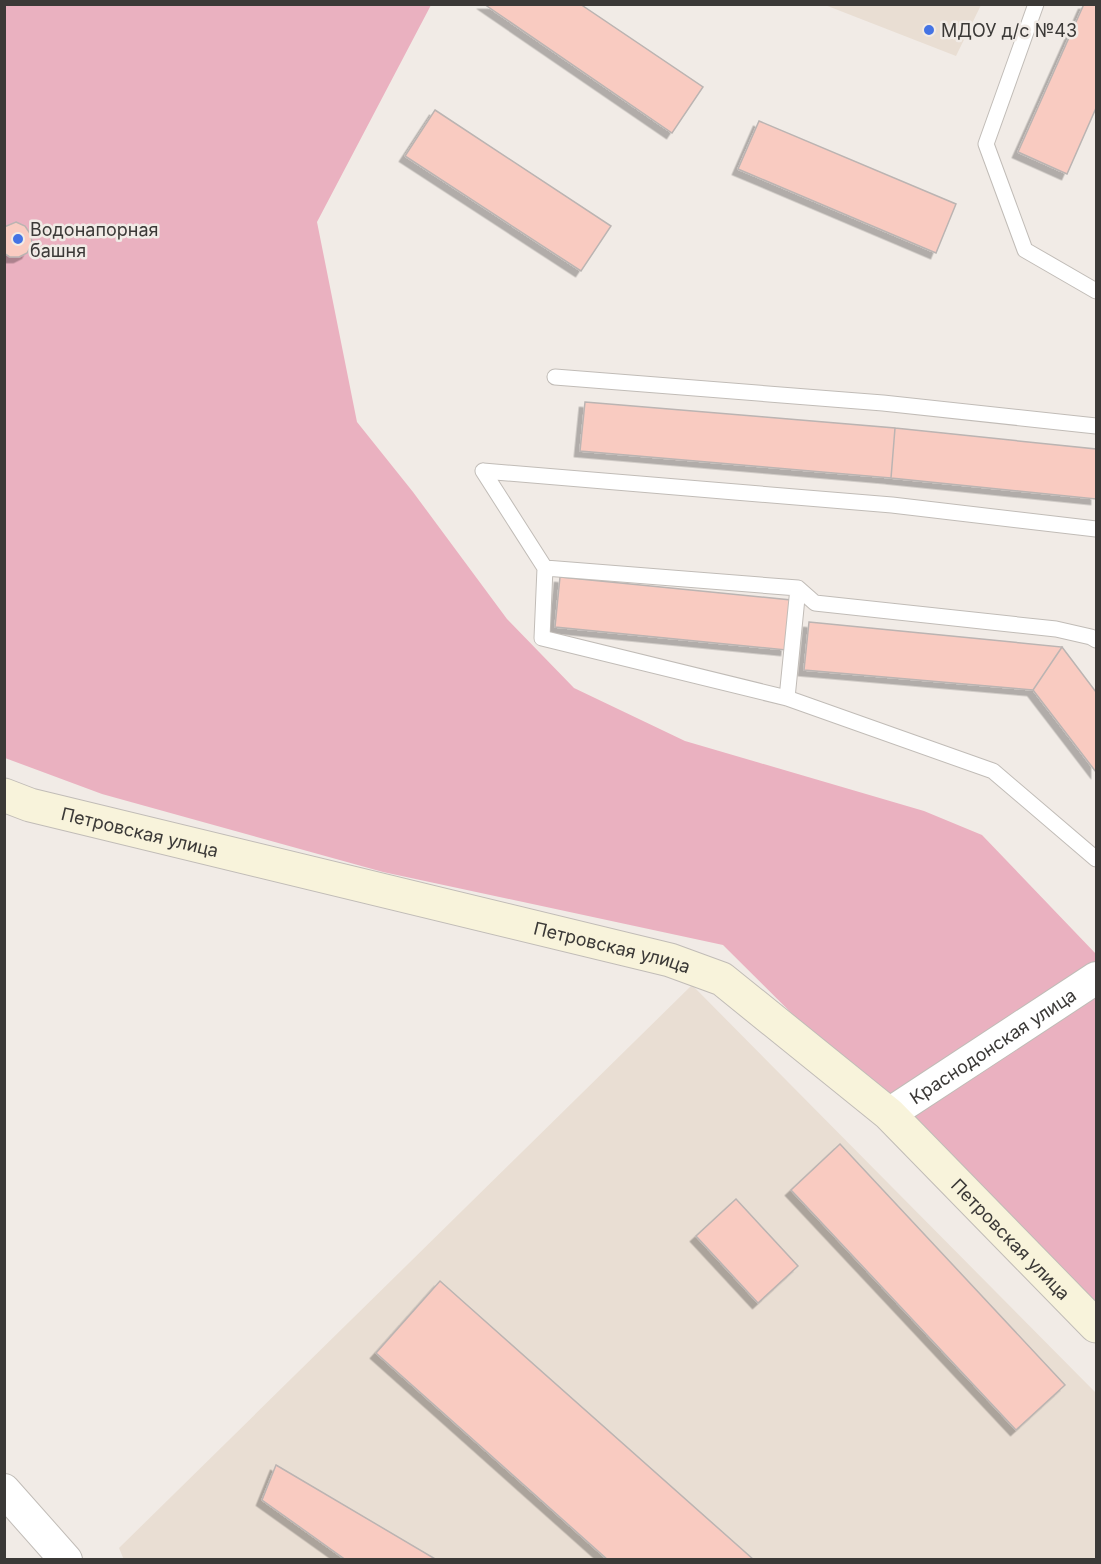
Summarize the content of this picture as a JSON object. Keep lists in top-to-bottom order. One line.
{"streets":{"street":["Петровская улица","Краснодонская улица"]},"crossings":[["Петровская улица","Краснодонская улица"]],"places":["МДОУ д/с №43","Водонапорная башня"]}
